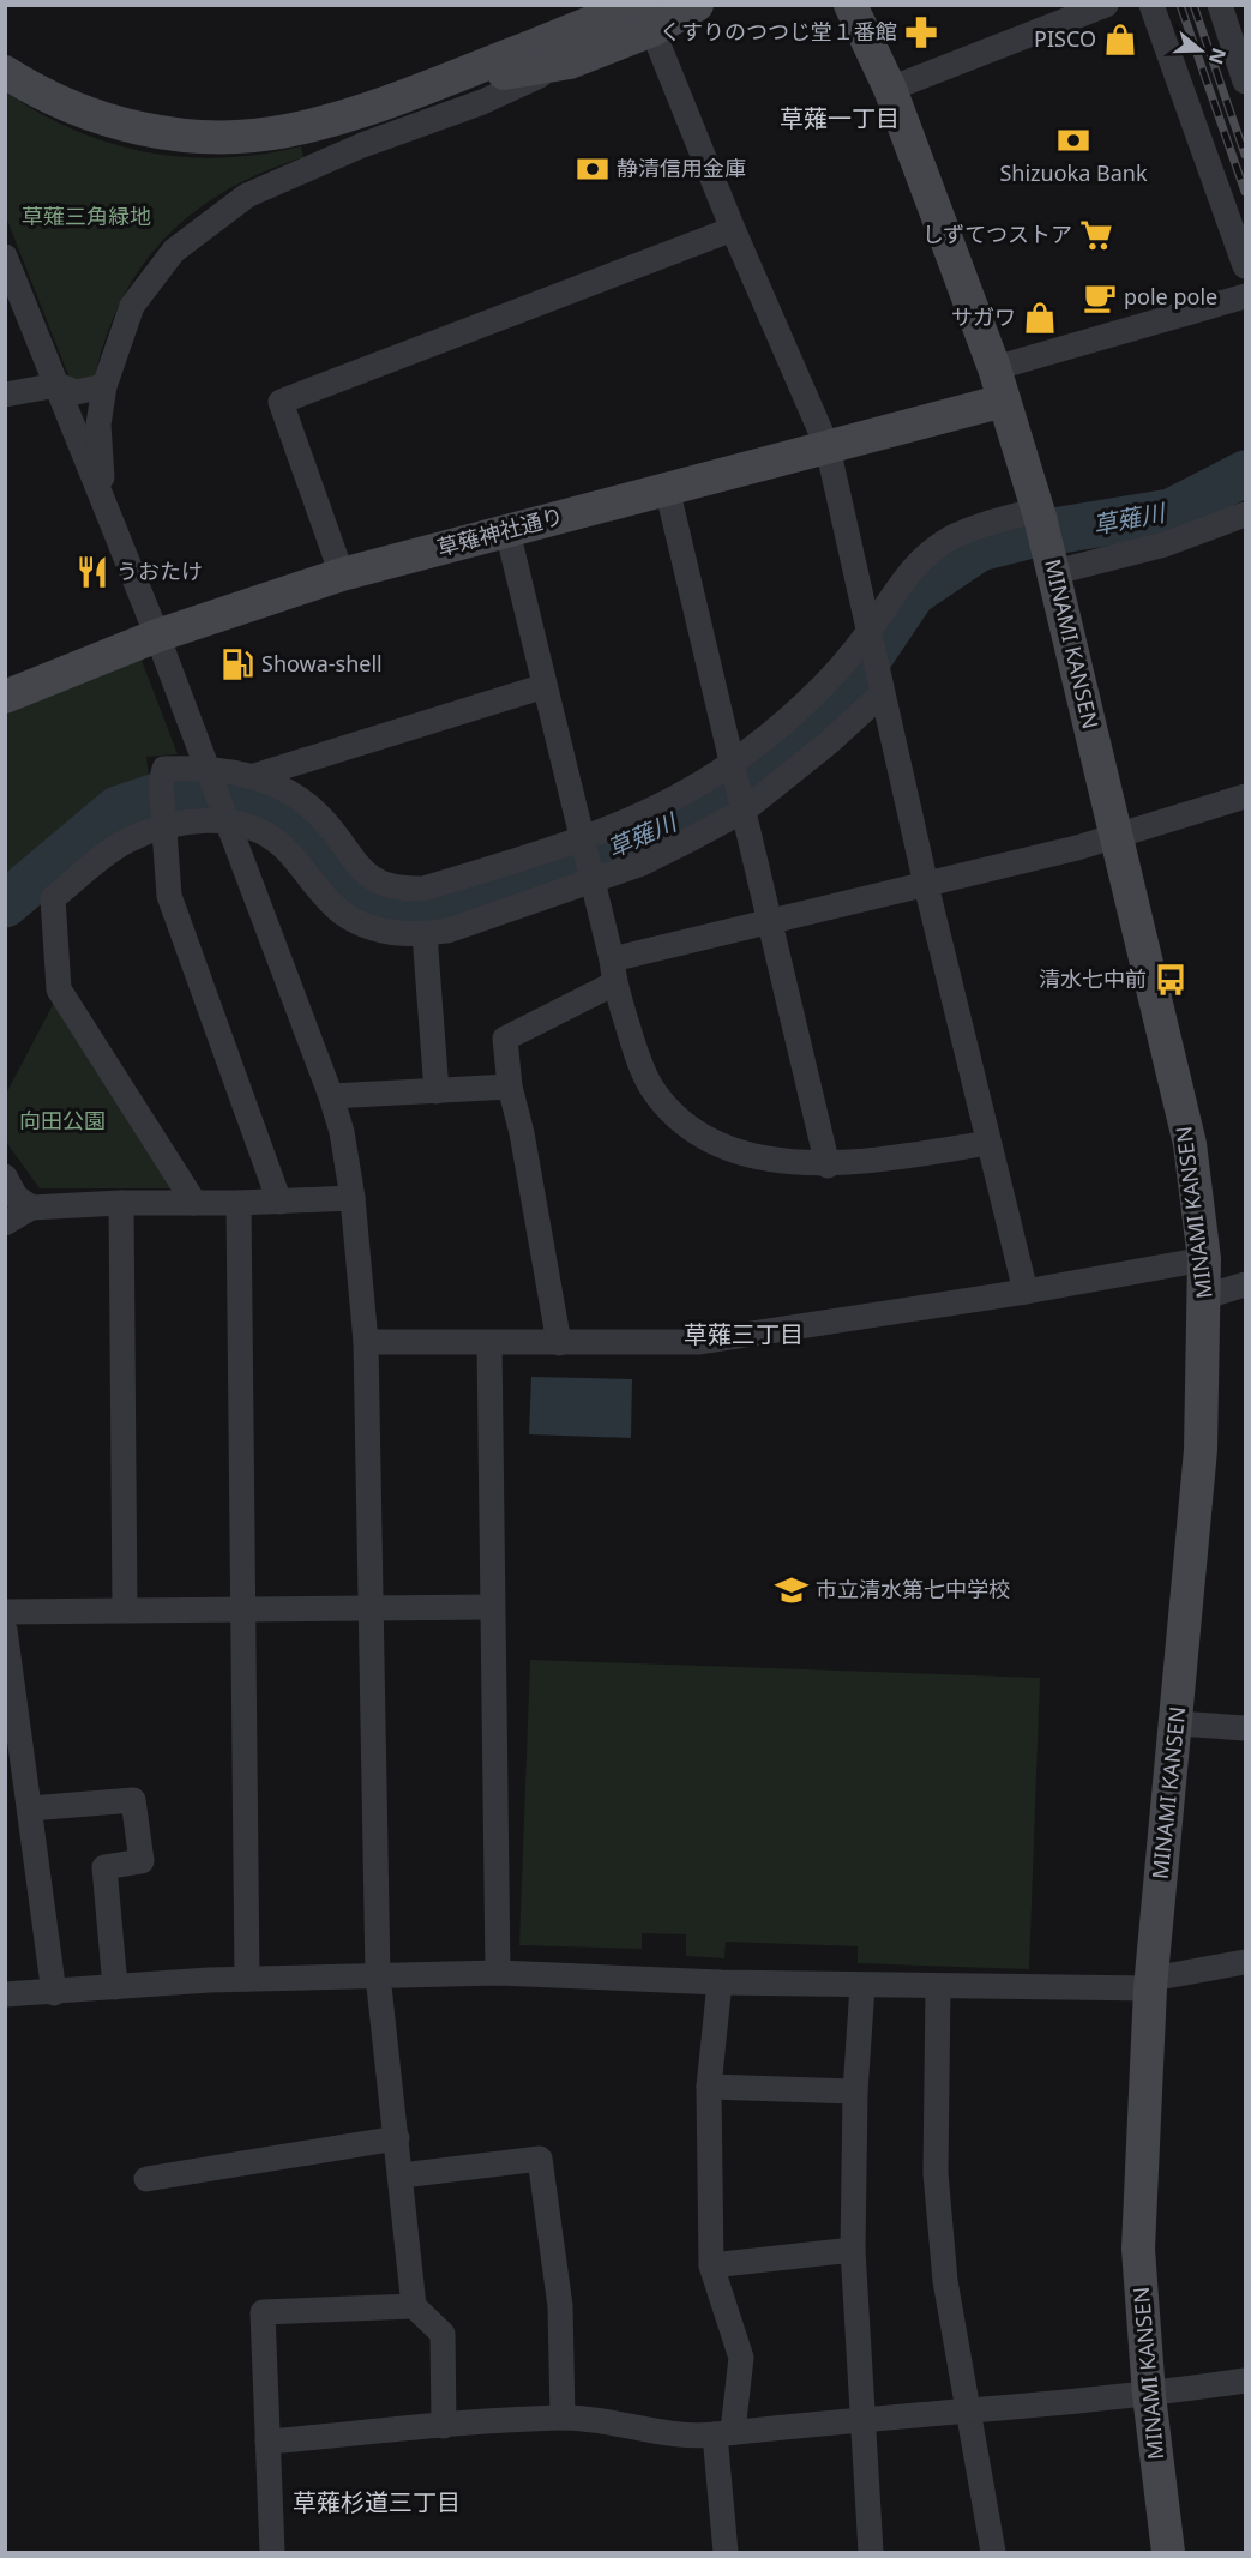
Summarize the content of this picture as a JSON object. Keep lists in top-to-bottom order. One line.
{"streets":{"main road":["草薙神社通り","MINAMI KANSEN"]},"crossings":[["草薙神社通り","MINAMI KANSEN"]],"districts":["草薙一丁目","草薙三丁目","草薙杉道三丁目"],"water":["草薙川"],"parks":["草薙三角緑地","向田公園"],"places":{"pharmacy":["くすりのつつじ堂１番館"],"shop":["PISCO","サガワ"],"bank":["Shizuoka Bank","静清信用金庫"],"supermarket":["しずてつストア"],"cafe":["pole pole"],"restaurant":["うおたけ"],"fuel station":["Showa-shell"],"bus stop":["清水七中前"],"school or university":["市立清水第七中学校"]},"north":"right"}
